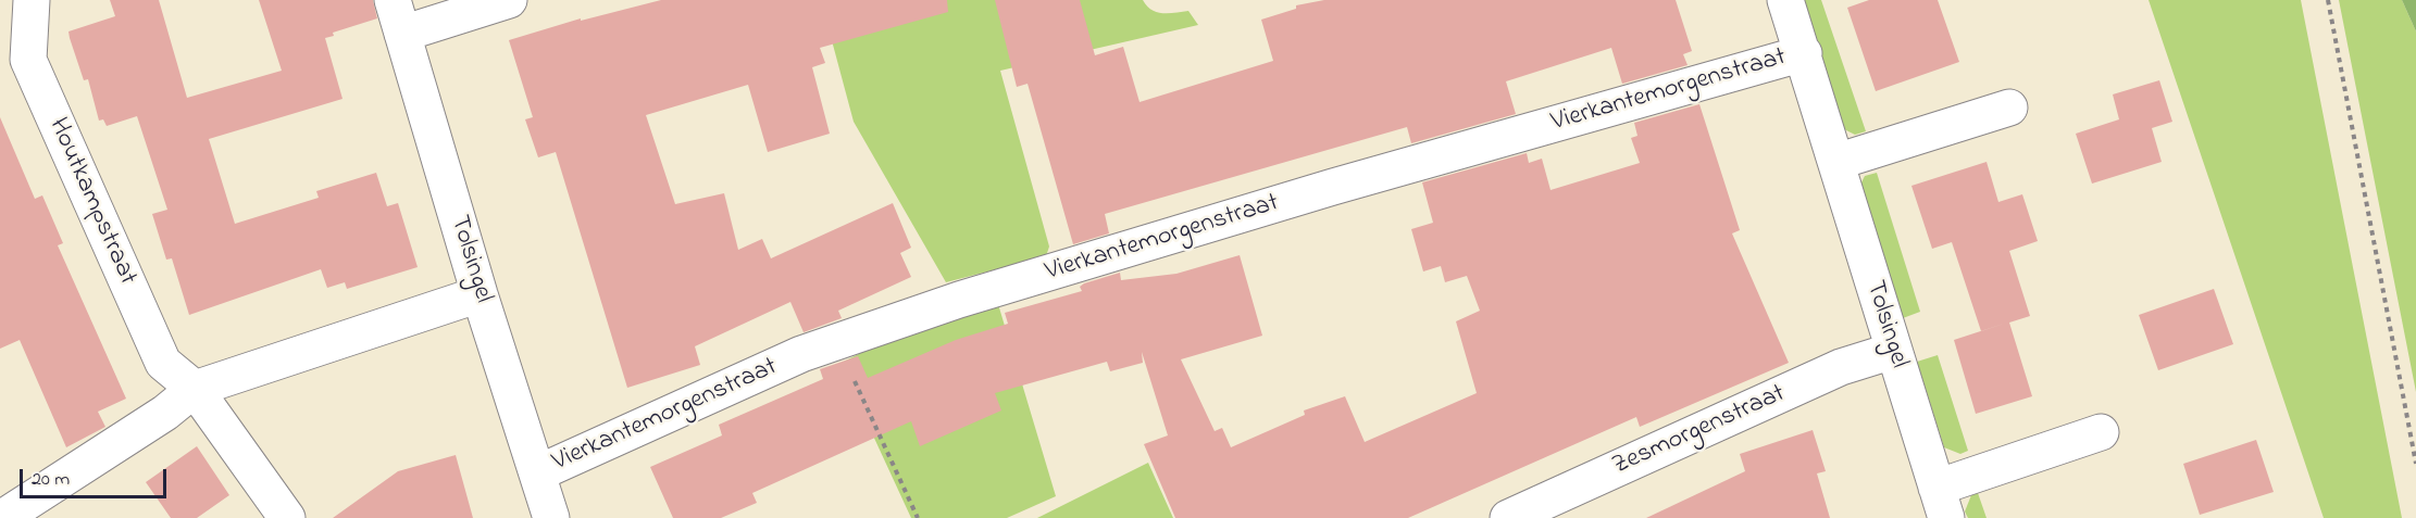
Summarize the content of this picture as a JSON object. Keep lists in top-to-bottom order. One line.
{"streets":{"street":["Vierkantemorgenstraat","Houtkampstraat","Tolsingel","Zesmorgenstraat"]},"crossings":[["Vierkantemorgenstraat","Tolsingel"],["Tolsingel","Zesmorgenstraat"]],"scale_bar":"20 m"}
